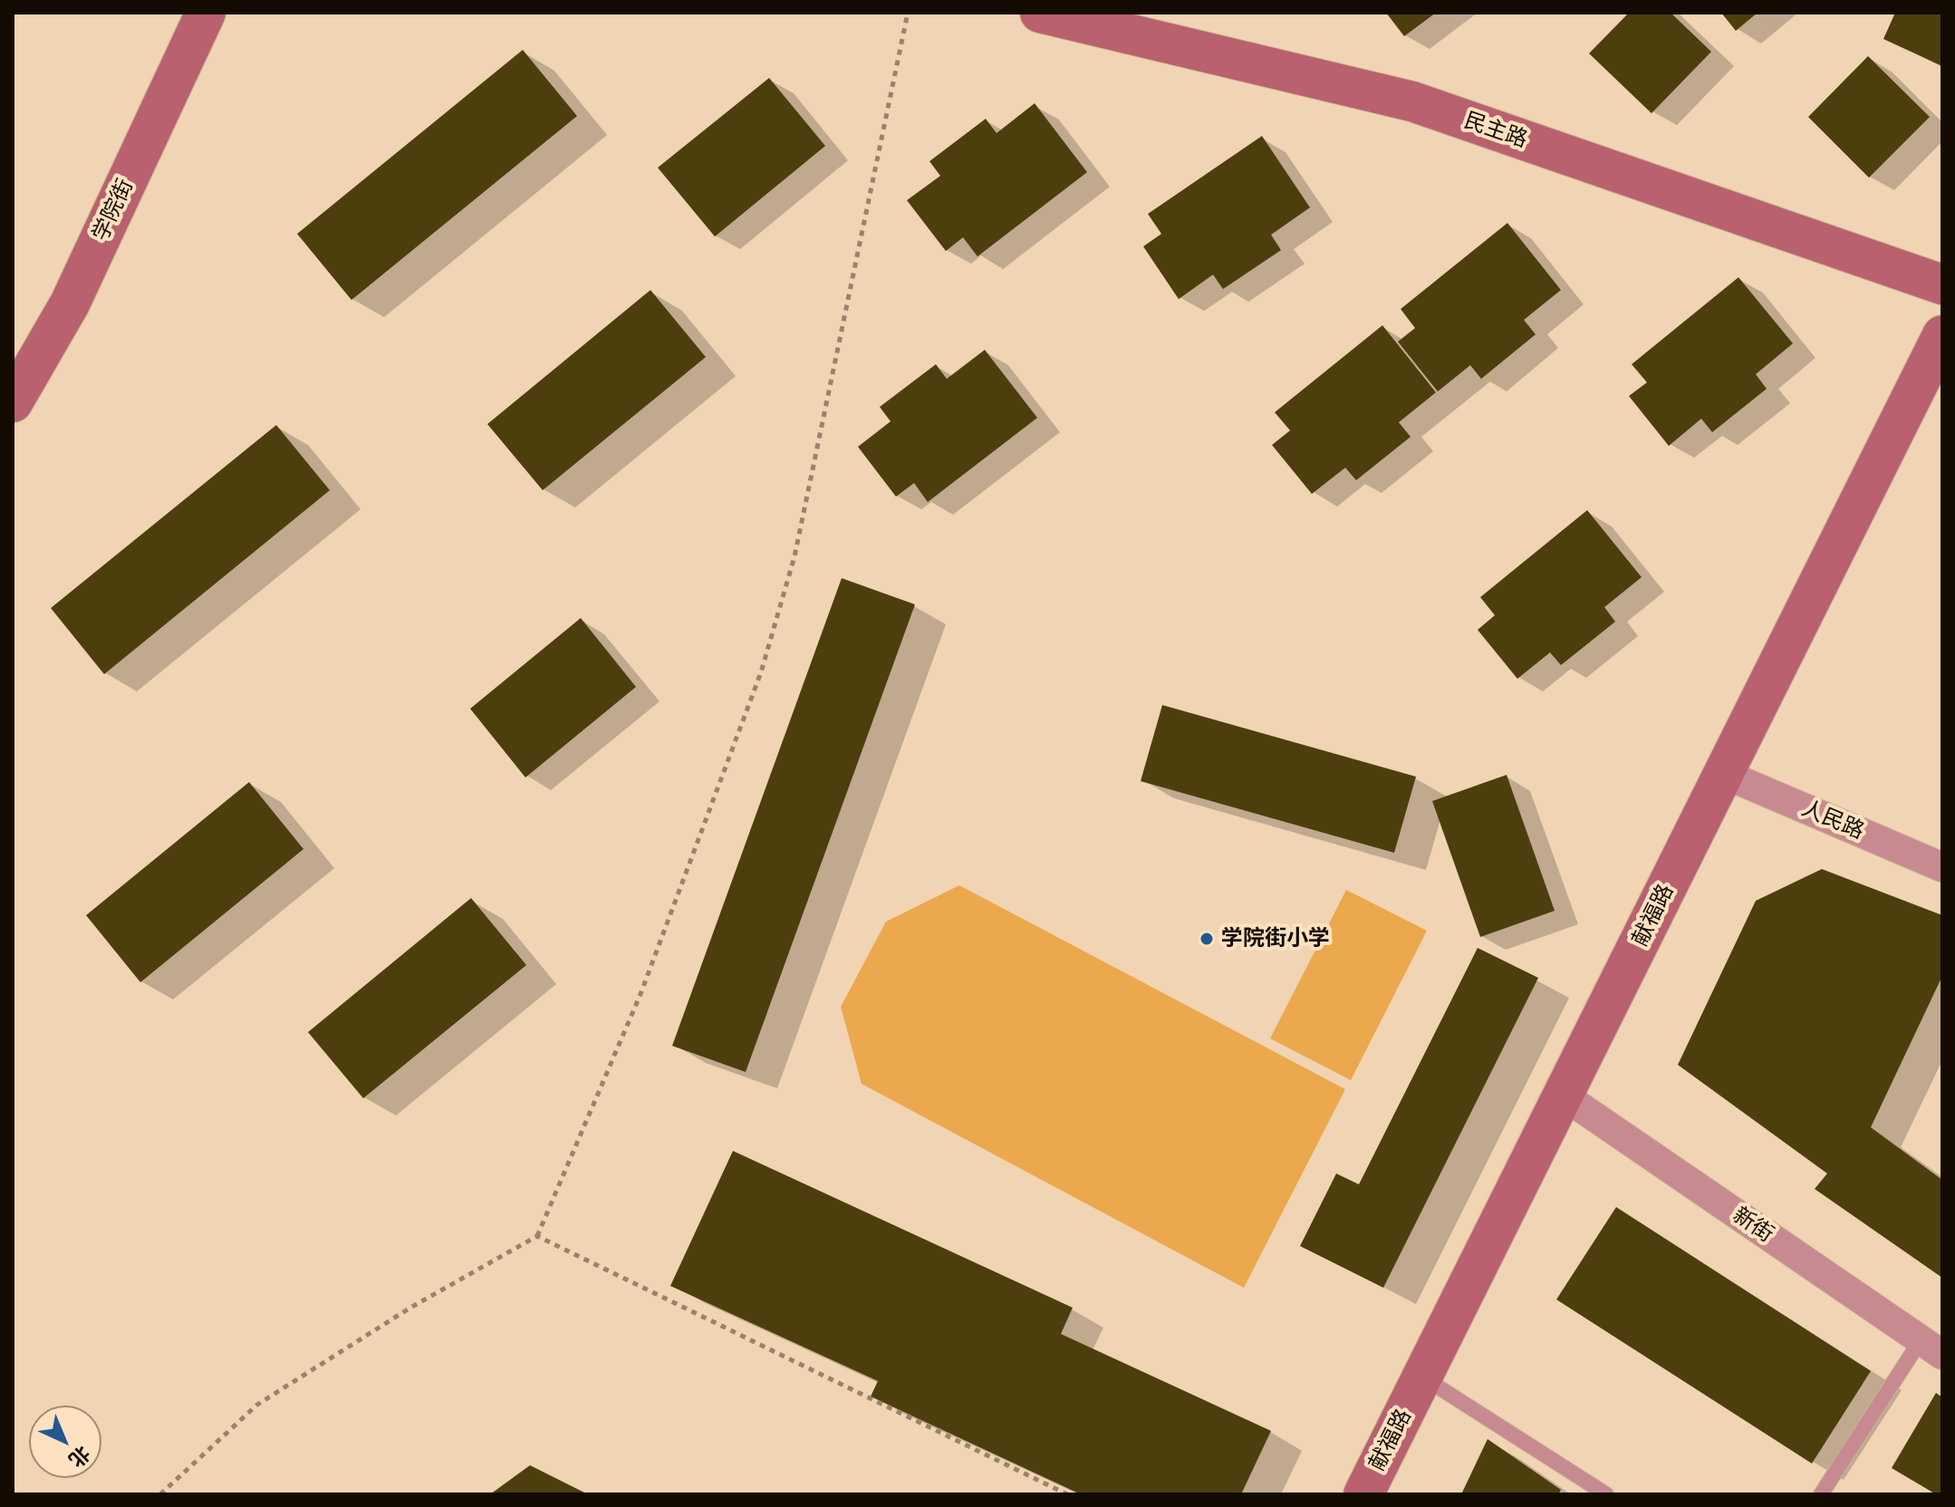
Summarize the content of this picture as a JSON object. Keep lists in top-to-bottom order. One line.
{"streets":{"street":["民主路","学院街","人民路","献福路","新街"]},"crossings":[["人民路","献福路"],["献福路","新街"]],"places":["学院街小学"],"north":"bottom right"}
